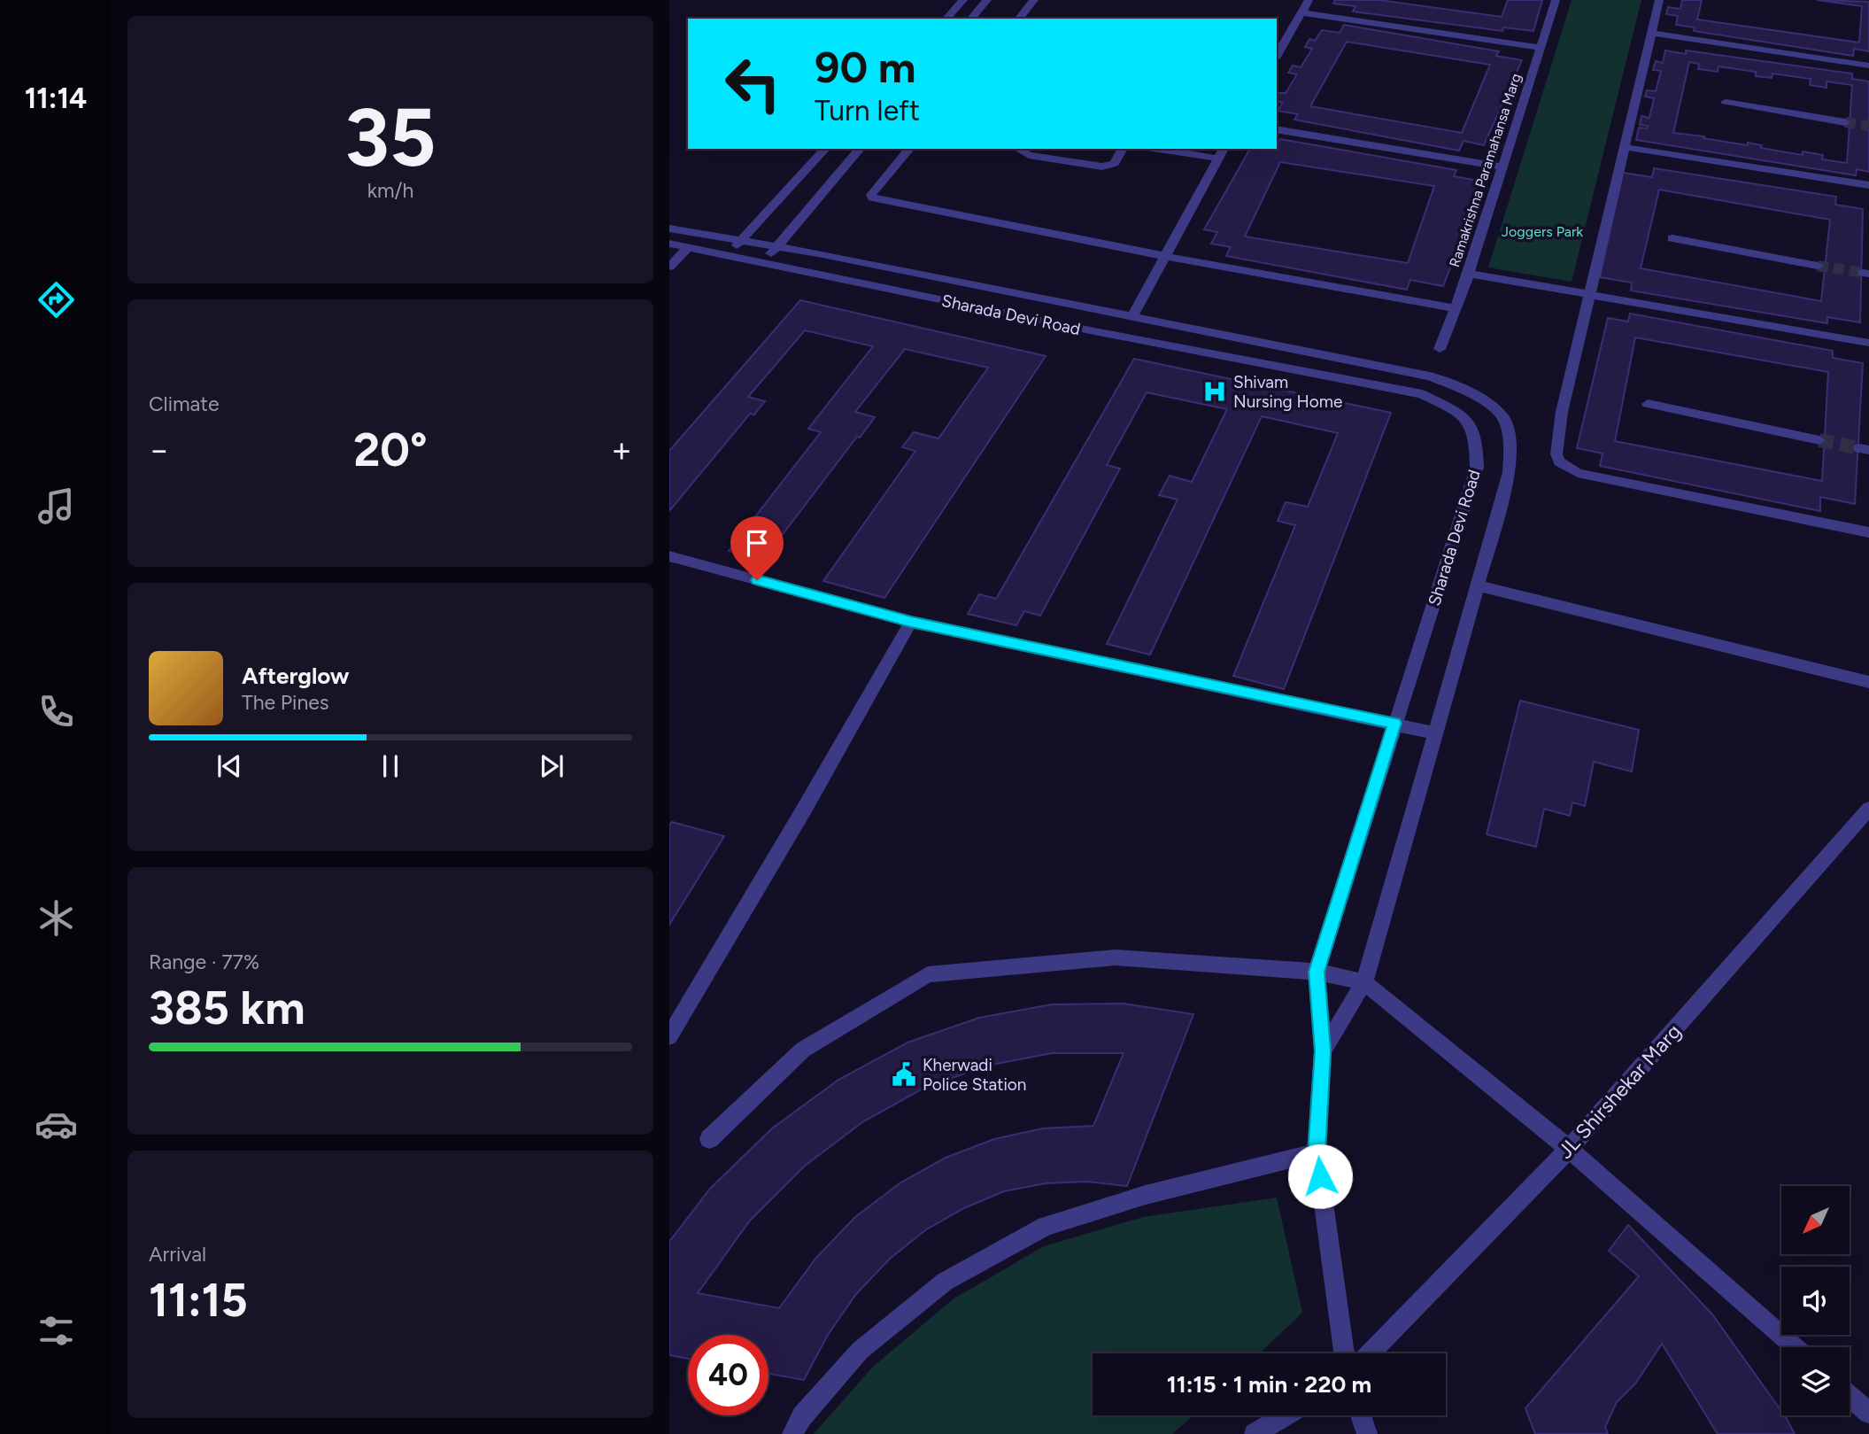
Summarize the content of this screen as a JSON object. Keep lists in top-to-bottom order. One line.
{"streets":{"street":["Ramakrishna Paramahansa Marg","Sharada Devi Road","JL Shirshekar Marg"]},"parks":["Joggers Park"],"places":{"hospital":["Shivam Nursing Home"],"public building":["Kherwadi Police Station"]},"north":"bottom left","page":{"tabs":"11:14","tile":[["35","km/h"],"Climate",["Range · 77%","385 km"],["Arrival","11:15"]],"turn":["90 m","Turn left"],"heat":["−","20°","+"],"song":["Afterglow","The Pines"],"limit":"40","trip":"11:15 · 1 min · 220 m"}}
